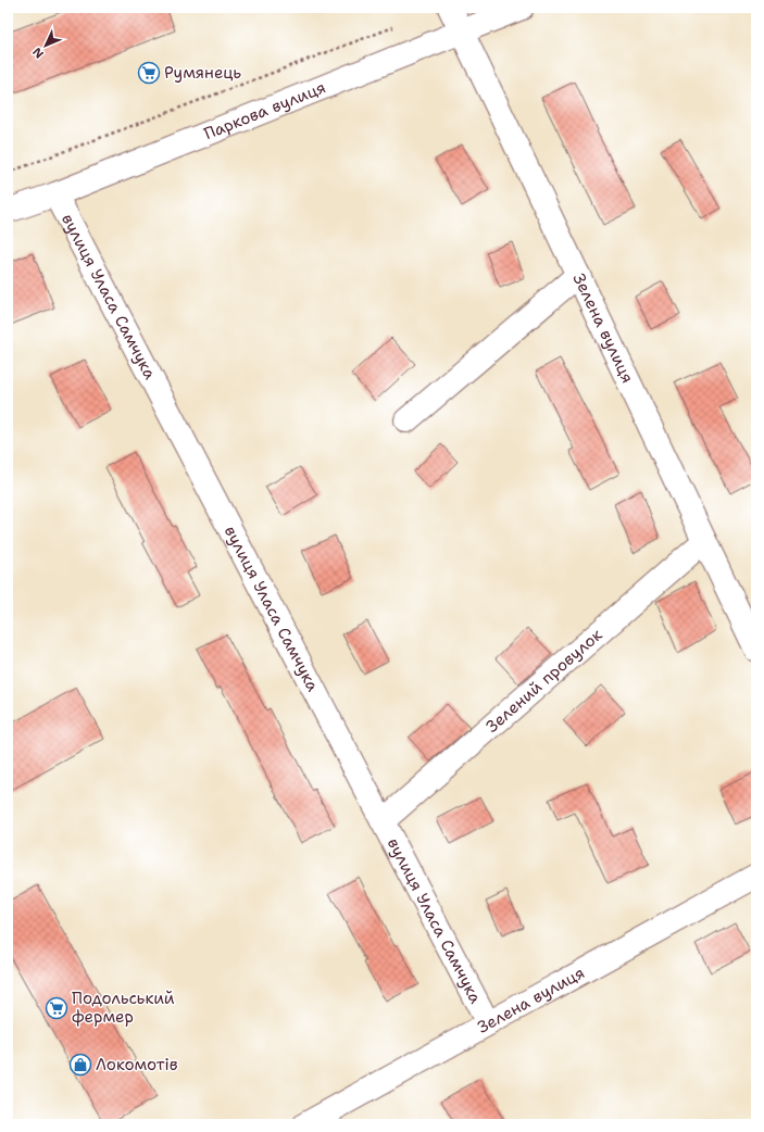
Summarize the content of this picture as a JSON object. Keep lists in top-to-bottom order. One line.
{"streets":{"street":["Паркова вулиця","вулиця Уласа Самчука","Зелена вулиця","Зелений провулок"]},"crossings":[["Паркова вулиця","вулиця Уласа Самчука"],["Паркова вулиця","Зелена вулиця"],["вулиця Уласа Самчука","Зелена вулиця"],["вулиця Уласа Самчука","Зелений провулок"],["Зелена вулиця","Зелений провулок"]],"places":{"supermarket":["Румянець","Подольський фермер"],"shop":["Локомотiв"]},"north":"bottom left"}
